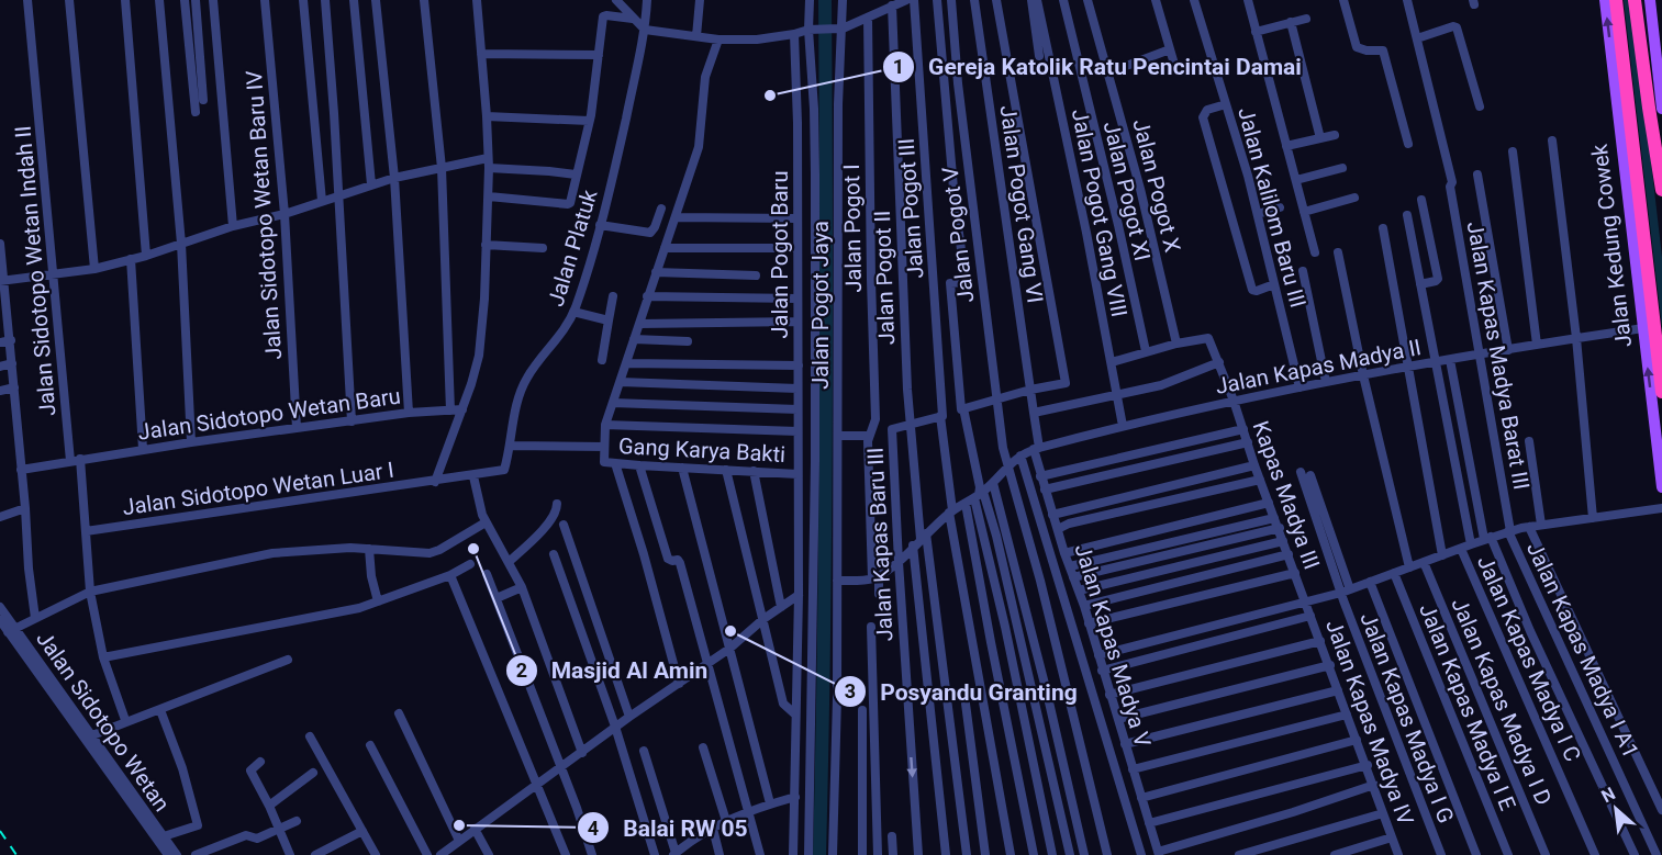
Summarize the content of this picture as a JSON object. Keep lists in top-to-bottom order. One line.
{"streets":{"highway":["Jalan Kedung Cowek"],"street":["Jalan Pogot X","Jalan Pogot XI","Jalan Pogot Gang VI","Jalan Kalilom Baru III","Jalan Pogot III","Jalan Pogot Gang VIII","Jalan Sidotopo Wetan Baru IV","Jalan Pogot I","Jalan Pogot V","Jalan Platuk","Jalan Pogot Baru","Jalan Sidotopo Wetan Indah II","Jalan Pogot II","Jalan Pogot Jaya","Jalan Kapas Madya Barat III","Jalan Kapas Madya II","Jalan Sidotopo Wetan Baru","Gang Karya Bakti","Jalan Sidotopo Wetan Luar I","Kapas Madya III","Jalan Kapas Baru III","Jalan Kapas Madya V","Jalan Kapas Madya I A1","Jalan Kapas Madya I C","Jalan Kapas Madya I D","Jalan Kapas Madya I E","Jalan Kapas Madya I G","Jalan Sidotopo Wetan","Jalan Kapas Madya IV"]},"crossings":[["Jalan Pogot X","Kapas Madya III"],["Jalan Pogot Gang VI","Jalan Kapas Madya II"],["Jalan Pogot Gang VI","Jalan Kapas Madya V"],["Jalan Kalilom Baru III","Jalan Kapas Madya II"],["Jalan Pogot III","Jalan Kapas Madya II"],["Jalan Pogot Gang VIII","Jalan Kapas Madya II"],["Jalan Sidotopo Wetan Baru IV","Jalan Sidotopo Wetan Baru"],["Jalan Pogot I","Jalan Kapas Madya II"],["Jalan Pogot V","Jalan Kapas Madya II"],["Jalan Kedung Cowek","Jalan Kapas Madya II"],["Jalan Platuk","Jalan Sidotopo Wetan Luar I"],["Jalan Pogot Baru","Gang Karya Bakti"],["Jalan Sidotopo Wetan Indah II","Jalan Sidotopo Wetan Baru"],["Jalan Sidotopo Wetan Indah II","Jalan Sidotopo Wetan Luar I"],["Jalan Pogot II","Jalan Kapas Madya II"],["Jalan Pogot II","Jalan Kapas Baru III"],["Jalan Kapas Madya Barat III","Jalan Kapas Madya II"],["Jalan Kapas Madya Barat III","Jalan Kapas Madya I A1"],["Jalan Kapas Madya II","Kapas Madya III"],["Jalan Kapas Madya II","Jalan Kapas Baru III"],["Jalan Kapas Madya II","Jalan Kapas Madya V"],["Kapas Madya III","Jalan Kapas Madya IV"]],"places":["Gereja Katolik Ratu Pencintai Damai","Masjid Al Amin","Posyandu Granting","Balai RW 05"],"north":"top left"}
